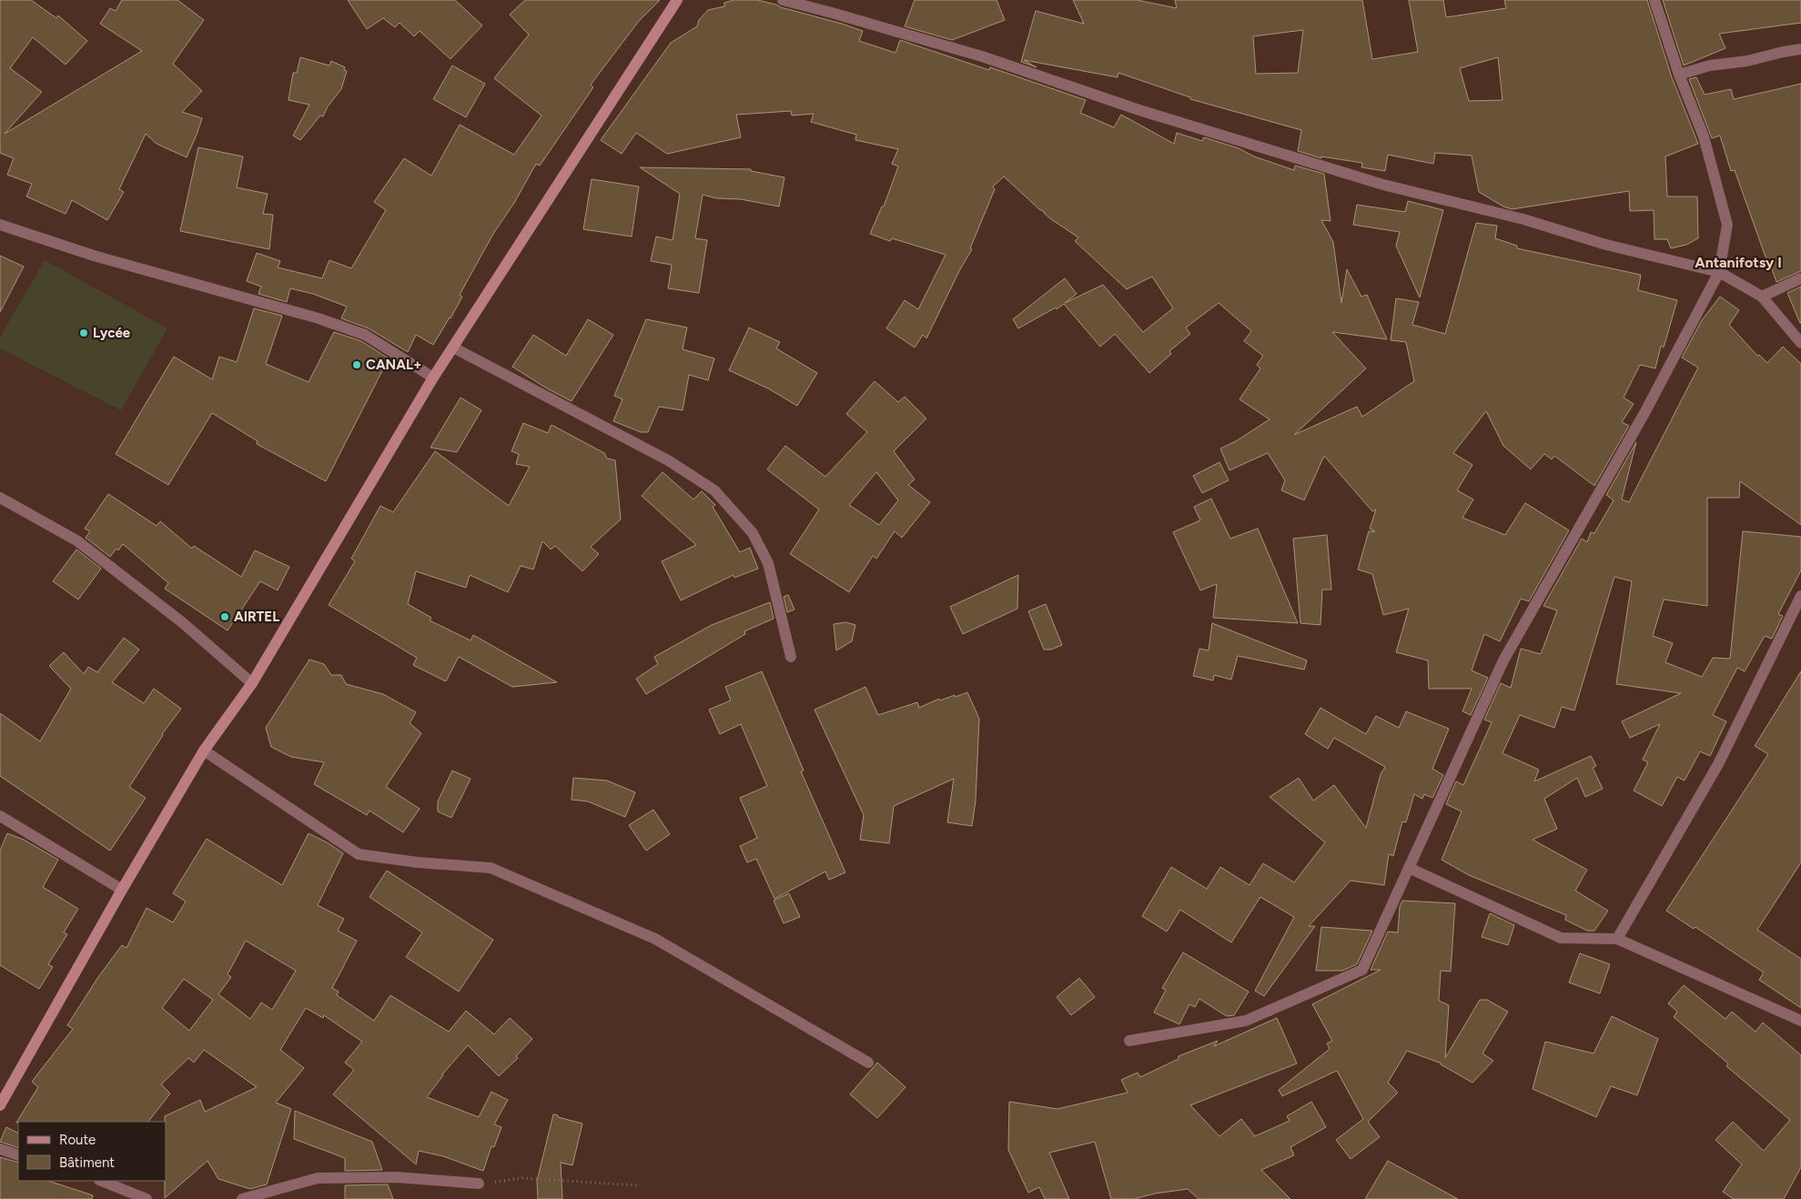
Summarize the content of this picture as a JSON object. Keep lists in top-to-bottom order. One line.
{"districts":["Antanifotsy I"],"places":["Lycée","CANAL+","AIRTEL"],"legend":["Route","Bâtiment"]}
